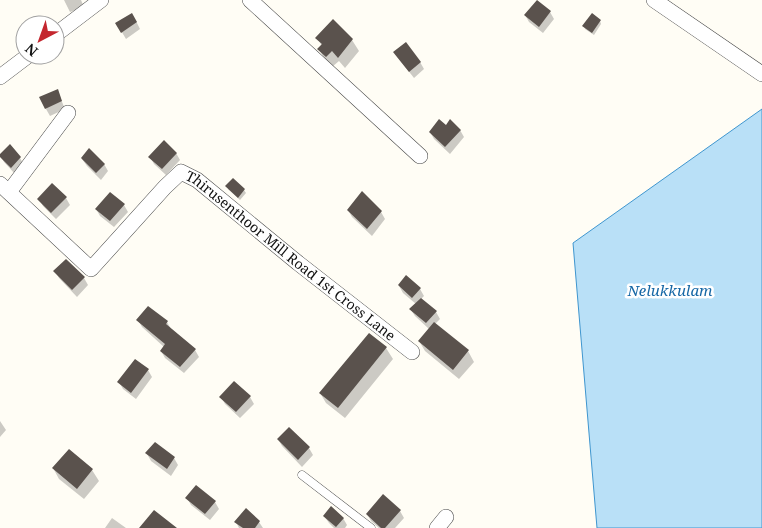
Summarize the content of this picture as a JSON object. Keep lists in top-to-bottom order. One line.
{"streets":{"street":["Thirusenthoor Mill Road 1st Cross Lane"]},"water":["Nelukkulam"],"north":"bottom left"}
